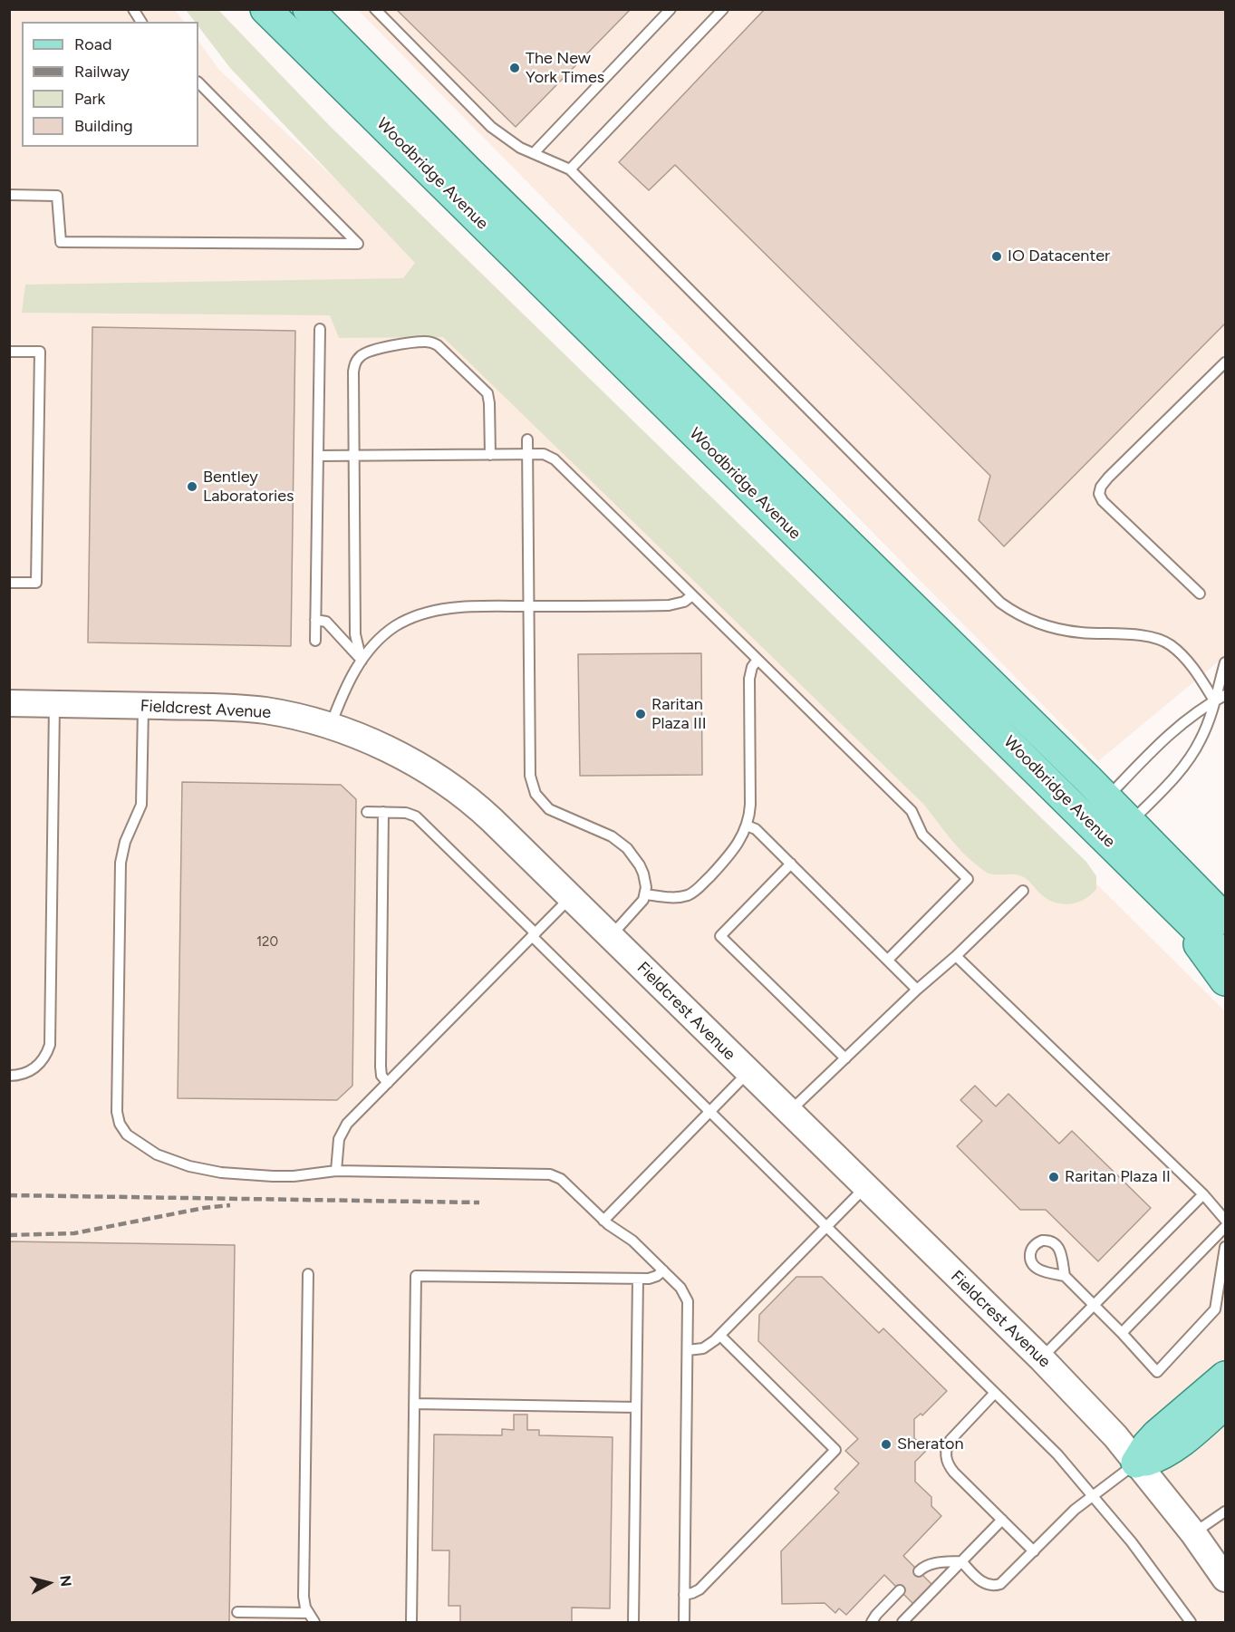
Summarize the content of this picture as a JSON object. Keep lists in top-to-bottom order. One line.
{"streets":{"main road":["Woodbridge Avenue"],"street":["Fieldcrest Avenue"]},"places":["The New York Times","IO Datacenter","Bentley Laboratories","Raritan Plaza III","Raritan Plaza II","Sheraton"],"house_numbers":["120"],"legend":["Road","Railway","Park","Building"],"north":"right"}
